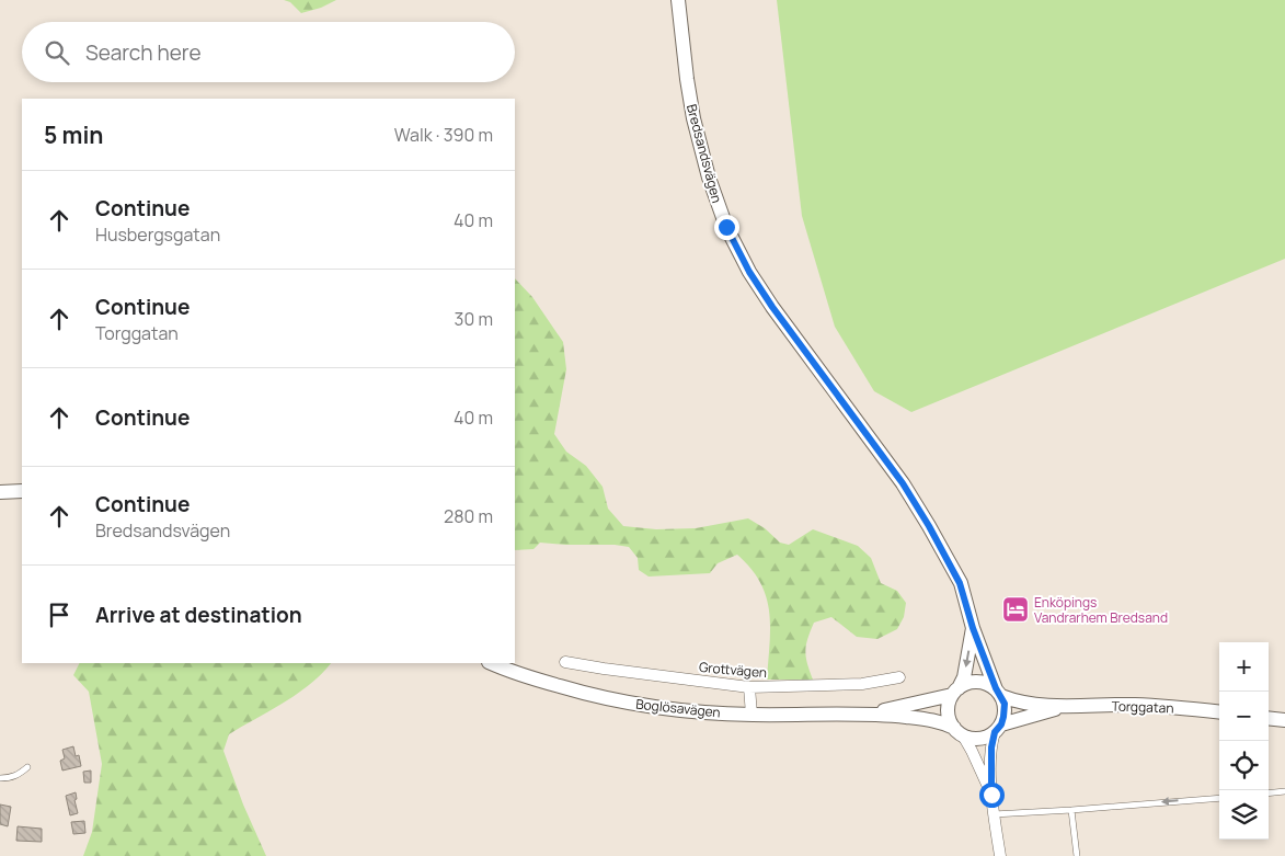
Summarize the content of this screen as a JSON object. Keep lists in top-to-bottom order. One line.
{"streets":{"street":["Bredsandsvägen","Grottvägen","Torggatan","Boglösavägen"]},"crossings":[["Bredsandsvägen","Torggatan"],["Bredsandsvägen","Boglösavägen"],["Torggatan","Boglösavägen"]],"places":{"hotel":["Enköpings Vandrarhem Bredsand"]},"page":{"search":"Search here","heading":["5 min","Walk · 390 m"],"list":[["Continue","Husbergsgatan","40 m"],["Continue","Torggatan","30 m"],["Continue","40 m"],["Continue","Bredsandsvägen","280 m"],"Arrive at destination"],"map_buttons":["+","−"]}}
